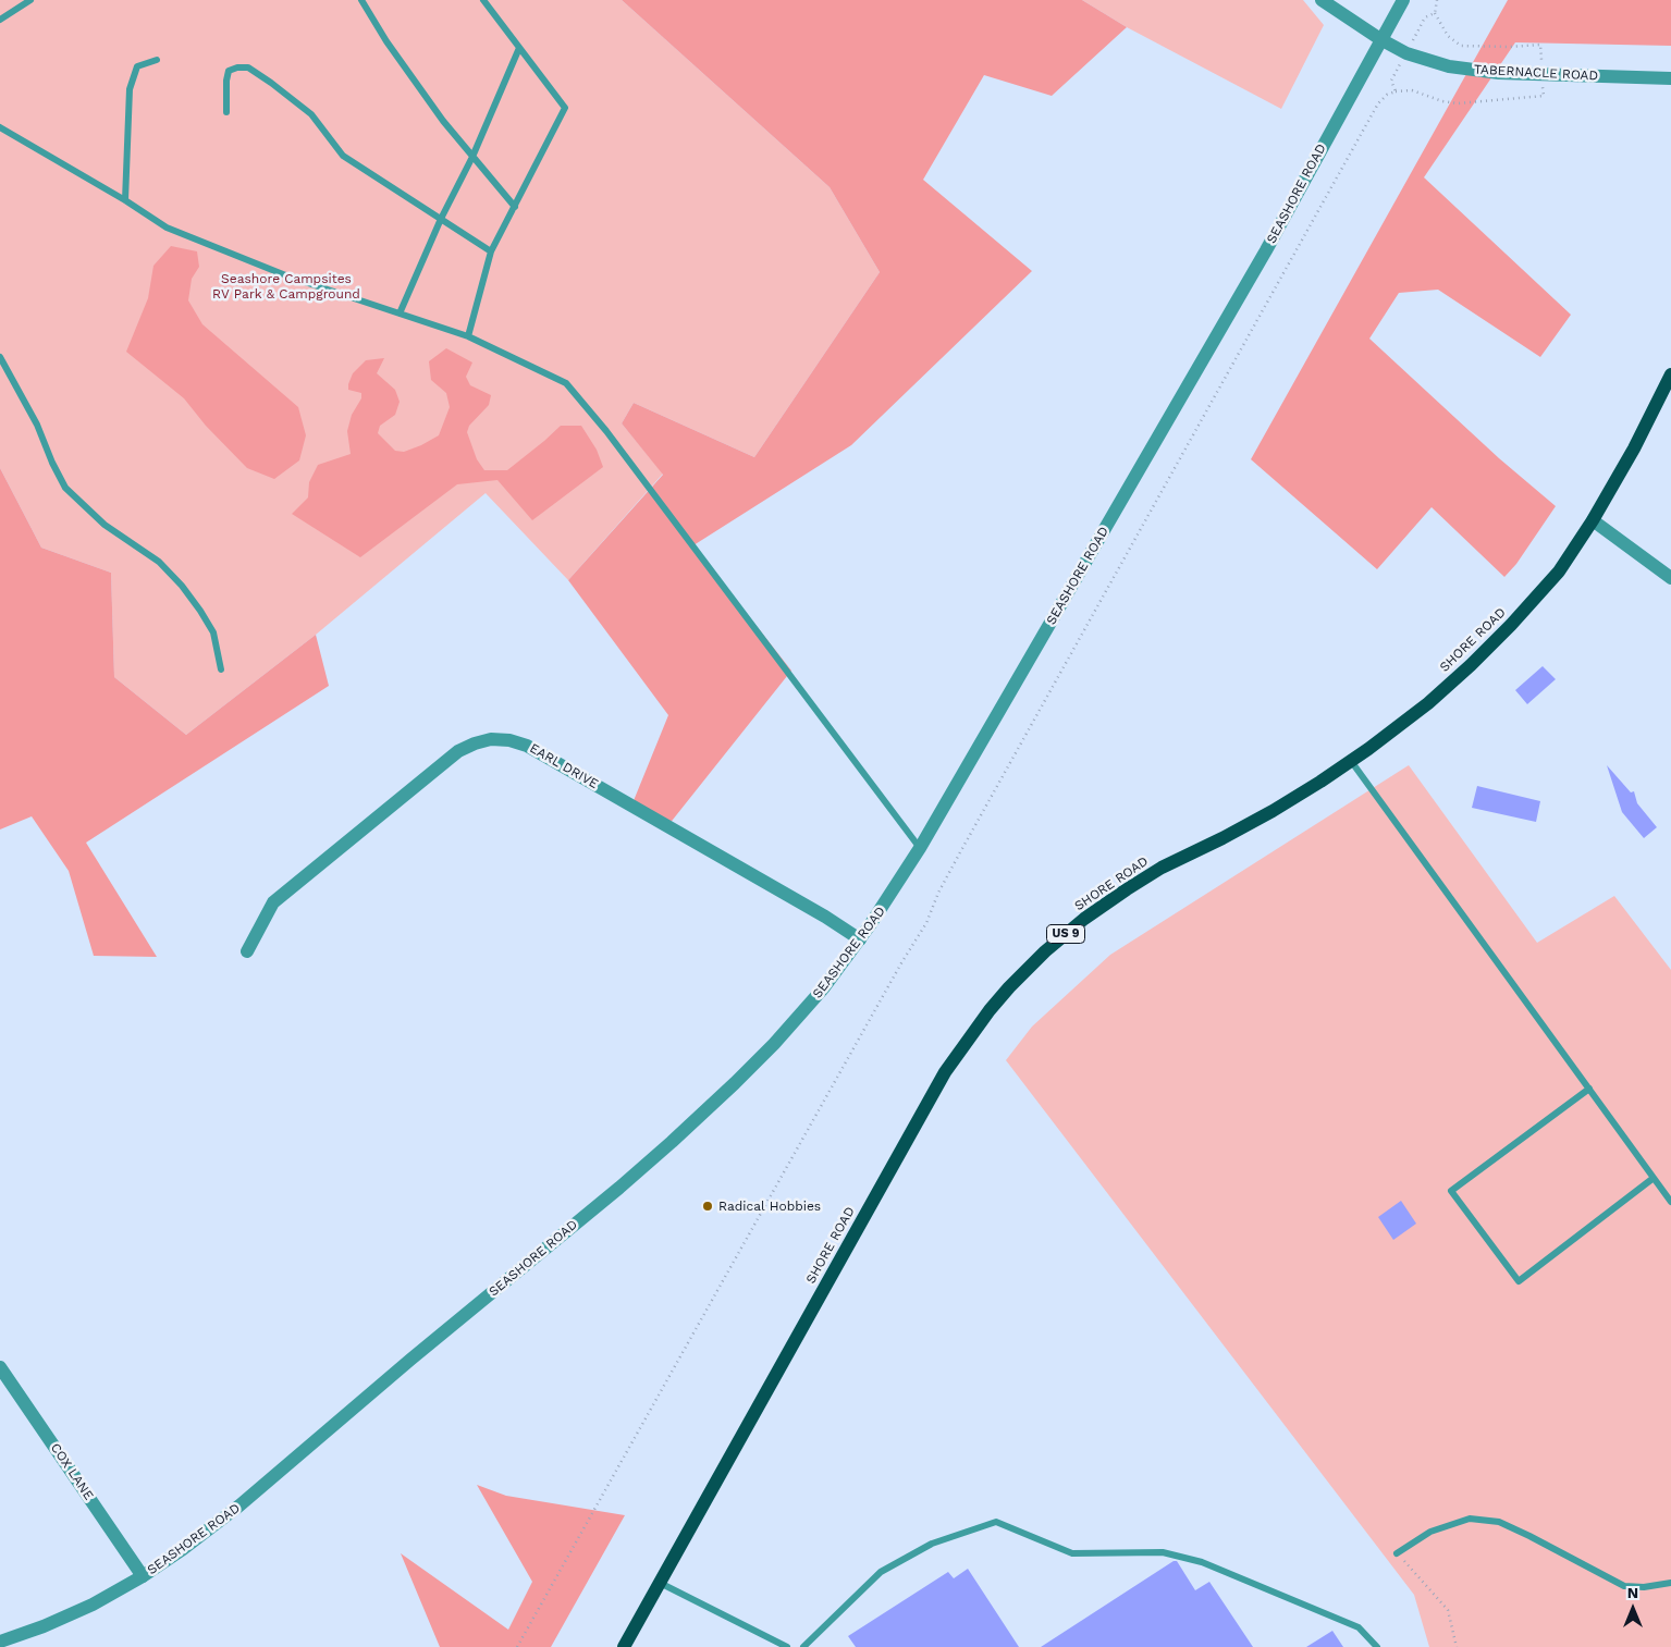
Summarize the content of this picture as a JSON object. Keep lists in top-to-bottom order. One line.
{"streets":{"main road":["SHORE ROAD","US 9"],"street":["TABERNACLE ROAD","SEASHORE ROAD","EARL DRIVE","COX LANE"]},"crossings":[["TABERNACLE ROAD","SEASHORE ROAD"],["SEASHORE ROAD","EARL DRIVE"],["SEASHORE ROAD","COX LANE"]],"parks":["Seashore Campsites RV Park & Campground"],"places":["Radical Hobbies"],"north":"top"}
